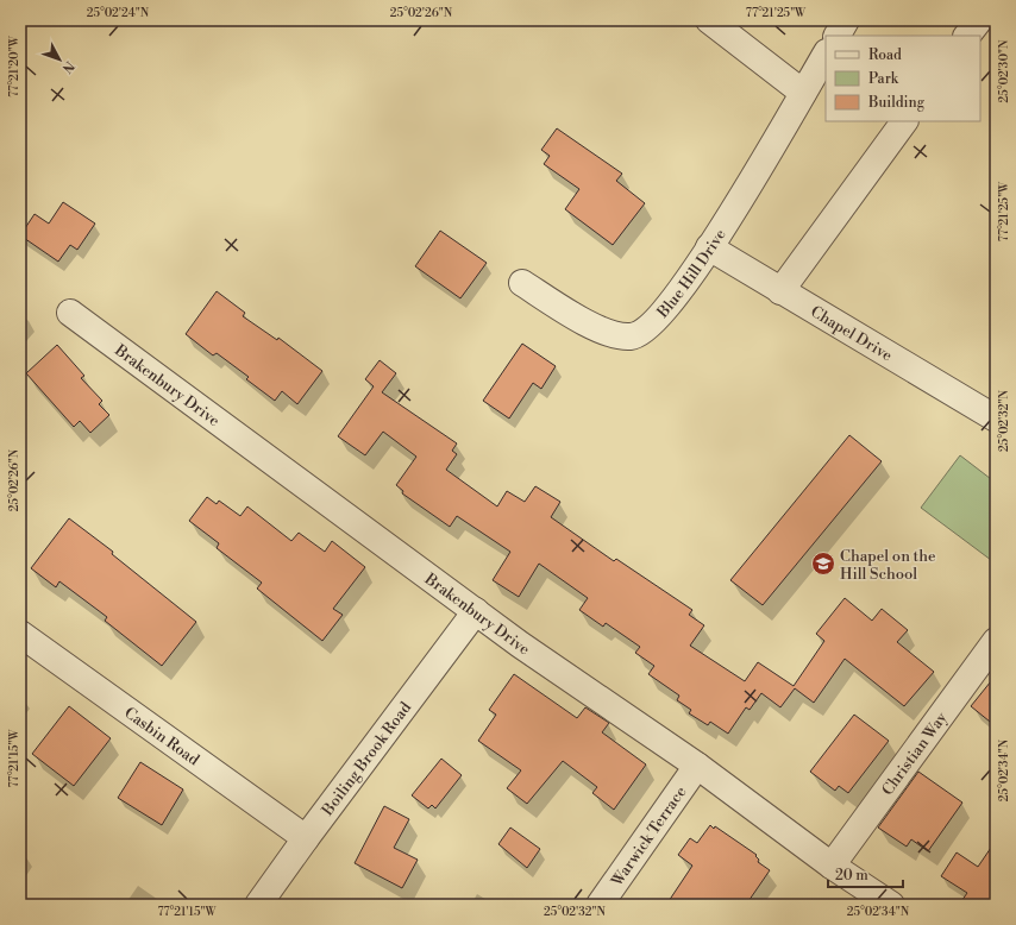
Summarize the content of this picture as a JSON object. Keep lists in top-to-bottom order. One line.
{"streets":{"street":["Blue Hill Drive","Chapel Drive","Brakenbury Drive","Casbin Road","Christian Way","Boiling Brook Road","Warwick Terrace"]},"crossings":[["Blue Hill Drive","Chapel Drive"],["Brakenbury Drive","Christian Way"],["Brakenbury Drive","Boiling Brook Road"],["Brakenbury Drive","Warwick Terrace"],["Casbin Road","Boiling Brook Road"]],"places":{"school or university":["Chapel on the Hill School"]},"legend":["Road","Park","Building"],"scale_bar":"20 m","north":"bottom right","coordinates":["25°02'24\"N","25°02'26\"N","77°21'25\"W","77°21'20\"W","25°02'30\"N","25°02'32\"N","77°21'15\"W","25°02'34\"N"]}
